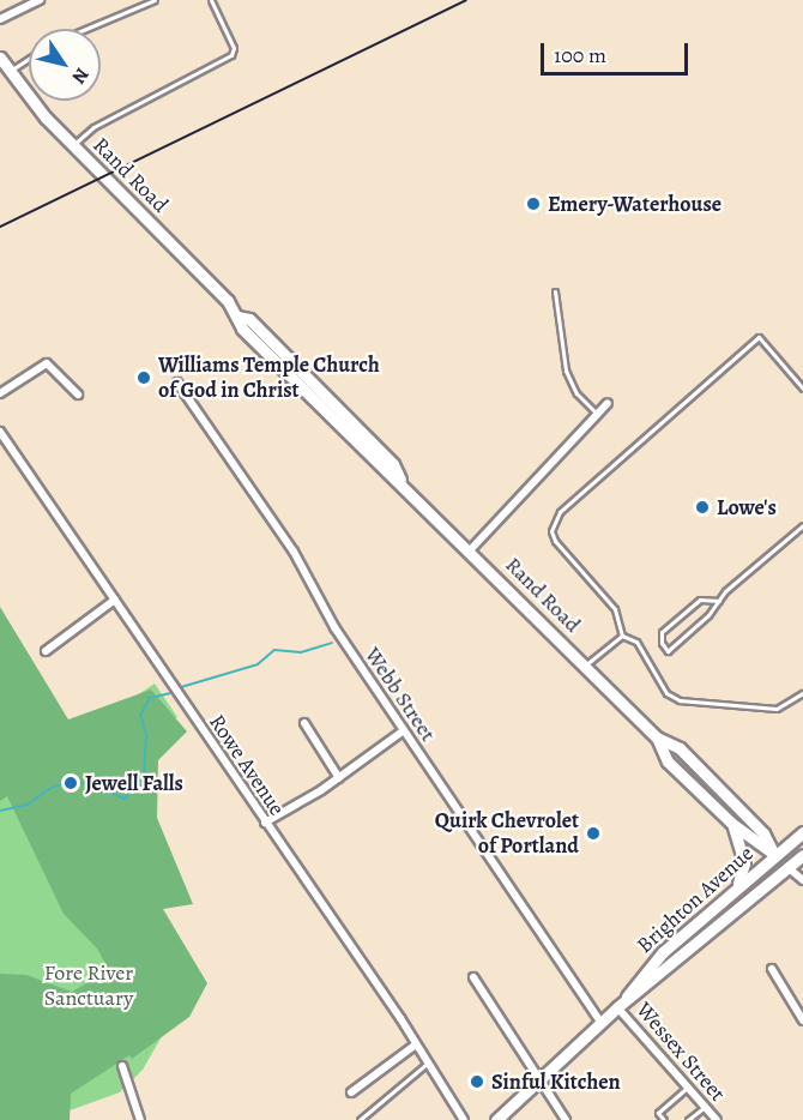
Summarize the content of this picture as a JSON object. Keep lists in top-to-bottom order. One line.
{"streets":{"main road":["Rand Road","Brighton Avenue"],"street":["Webb Street","Rowe Avenue","Wessex Street"]},"crossings":[["Rand Road","Brighton Avenue"],["Webb Street","Brighton Avenue"],["Brighton Avenue","Wessex Street"]],"parks":["Fore River Sanctuary"],"places":["Emery-Waterhouse","Williams Temple Church of God in Christ","Lowe's","Jewell Falls","Quirk Chevrolet of Portland","Sinful Kitchen"],"scale_bar":"100 m","north":"bottom right"}
